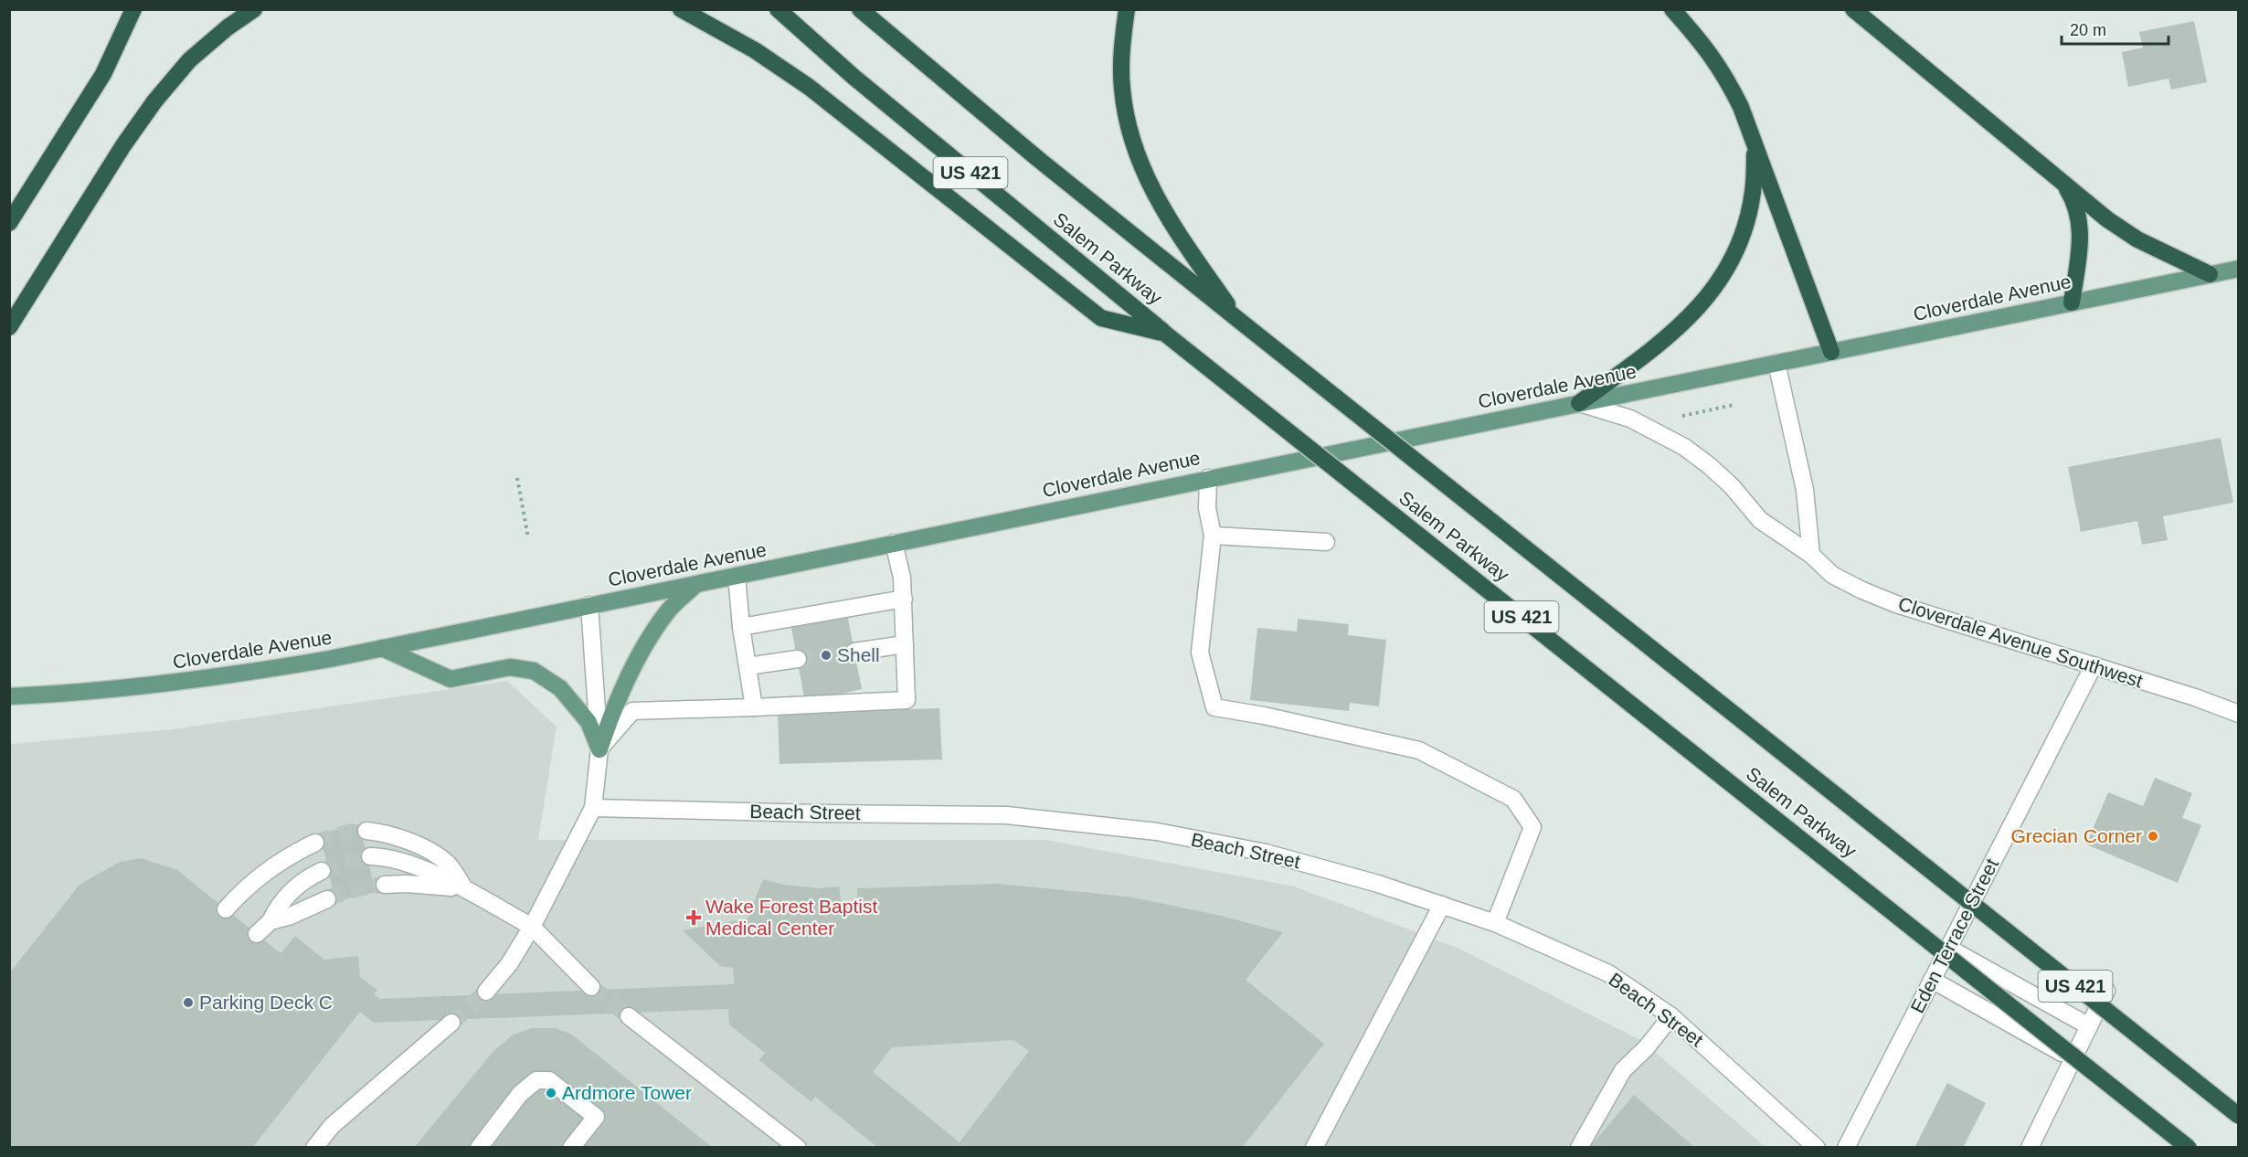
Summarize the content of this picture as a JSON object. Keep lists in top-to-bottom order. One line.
{"streets":{"highway":["US 421","Salem Parkway"],"main road":["Cloverdale Avenue"],"street":["Cloverdale Avenue Southwest","Beach Street","Eden Terrace Street"]},"crossings":[["Cloverdale Avenue","Cloverdale Avenue Southwest"],["Cloverdale Avenue Southwest","Eden Terrace Street"]],"places":{"other":["Shell","Grecian Corner","Parking Deck C","Ardmore Tower"],"health":["Wake Forest Baptist Medical Center"]},"scale_bar":"20 m"}
